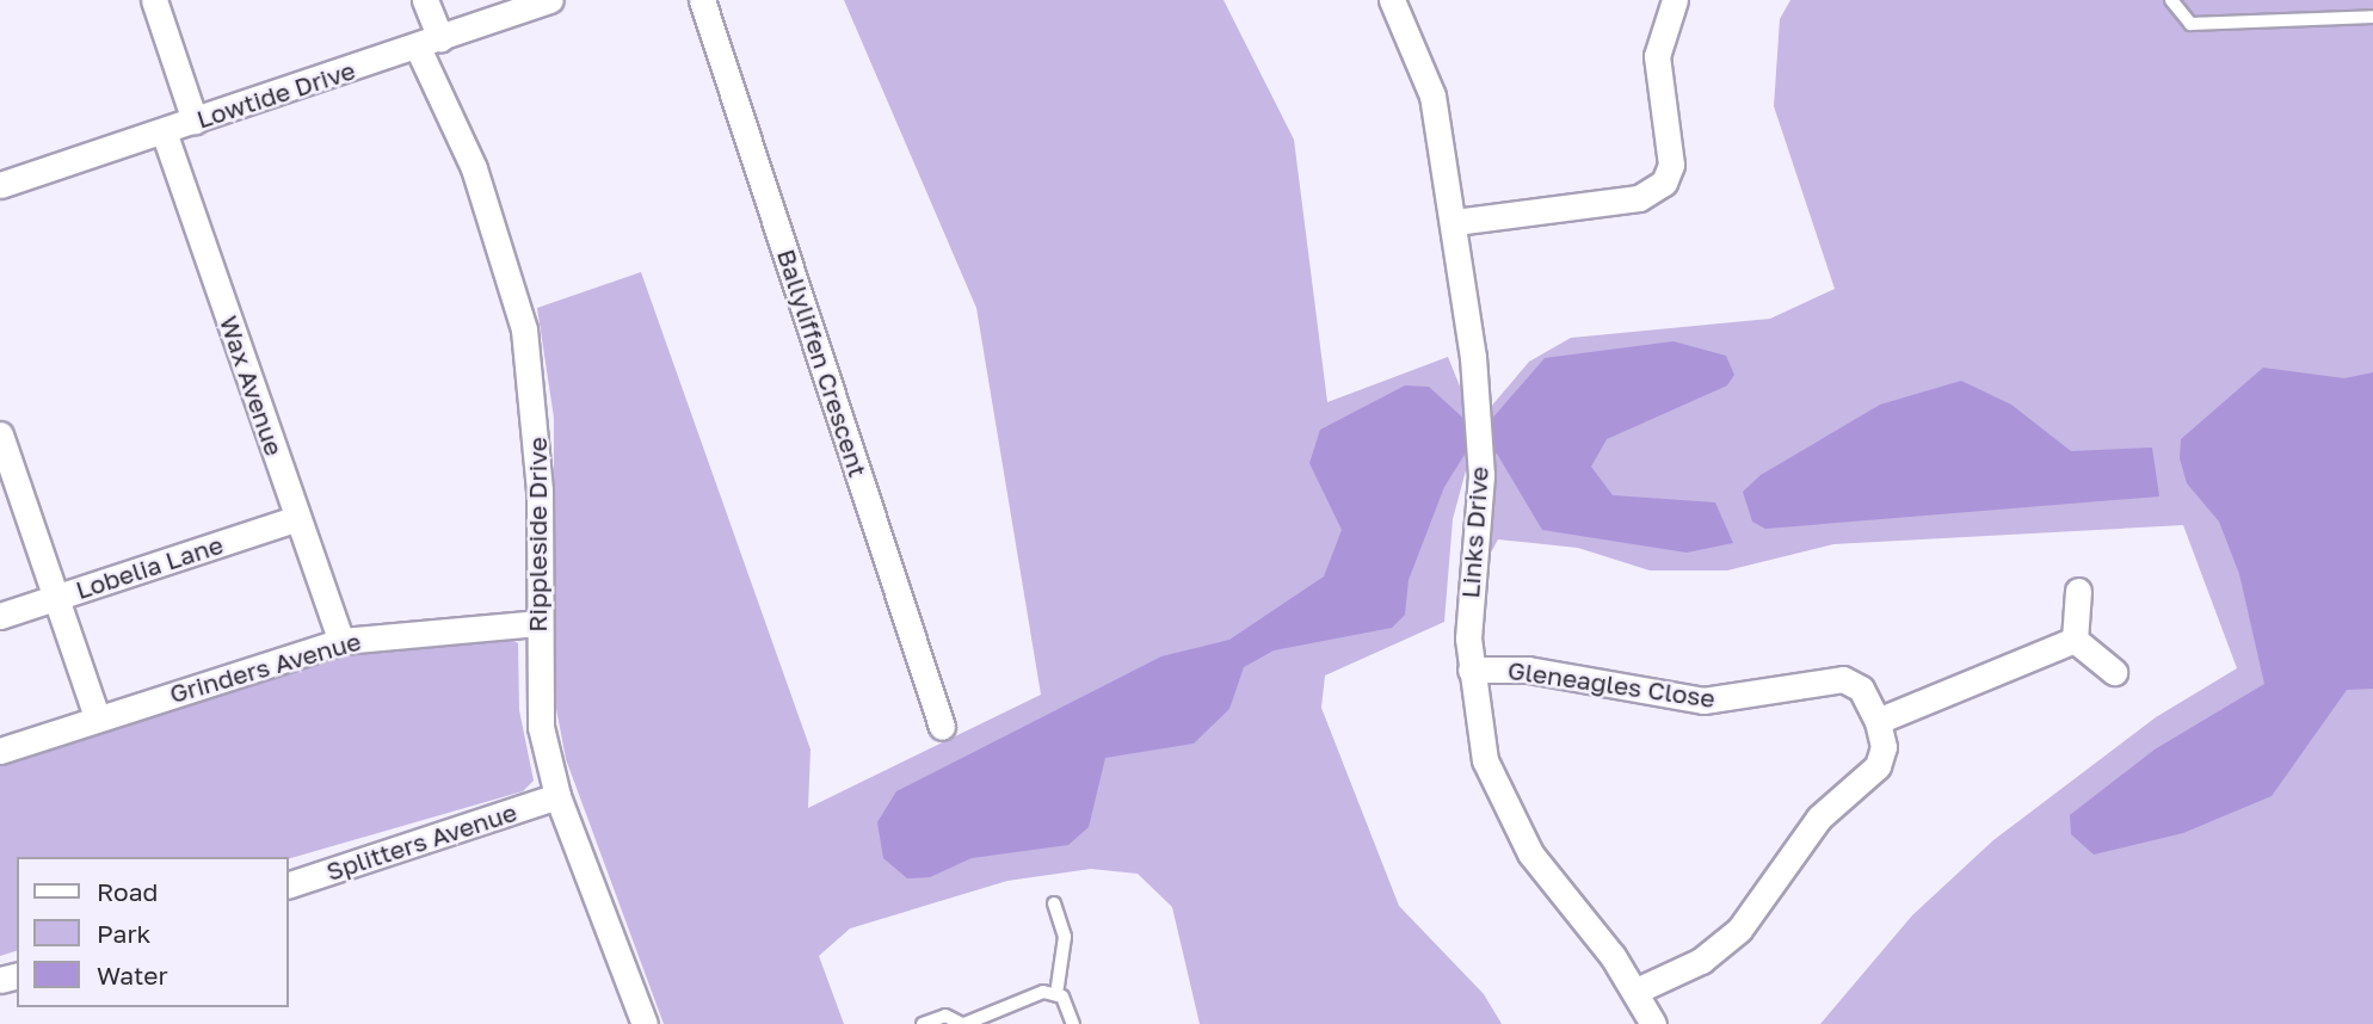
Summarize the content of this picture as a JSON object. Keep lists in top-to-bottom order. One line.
{"streets":{"street":["Lowtide Drive","Ballyliffen Crescent","Wax Avenue","Links Drive","Rippleside Drive","Lobelia Lane","Grinders Avenue","Gleneagles Close","Splitters Avenue"]},"crossings":[["Lowtide Drive","Wax Avenue"],["Lowtide Drive","Rippleside Drive"],["Wax Avenue","Lobelia Lane"],["Wax Avenue","Grinders Avenue"],["Links Drive","Gleneagles Close"],["Rippleside Drive","Grinders Avenue"],["Rippleside Drive","Splitters Avenue"]],"legend":["Road","Park","Water"]}
